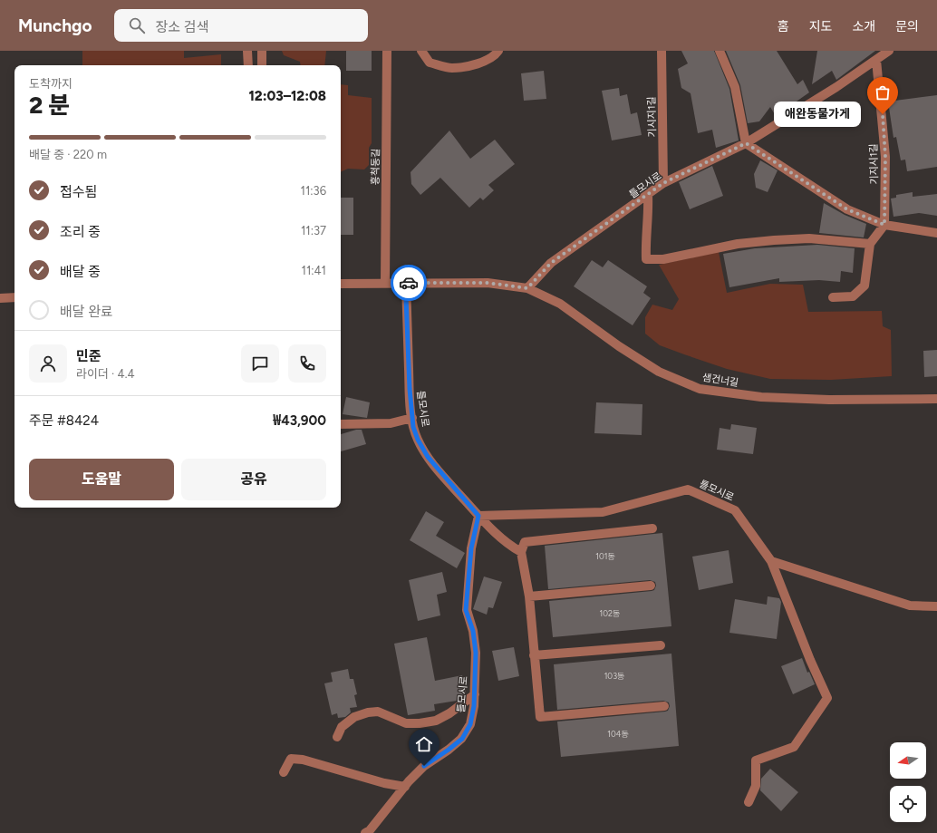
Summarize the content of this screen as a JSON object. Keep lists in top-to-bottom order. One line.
{"streets":{"street":["기시지1길","기지시1길","흥척동길","틀모시로","샘건너길"]},"crossings":[["기시지1길","틀모시로"],["기지시1길","틀모시로"],["틀모시로","샘건너길"]],"places":["애완동물가게"],"house_numbers":["101동","102동","103동","104동"],"north":"left","page":{"header":"Munchgo","search":"장소 검색","nav":["홈","지도","소개","문의"],"heading":["2 분","도착까지","12:03–12:08"],"panel":["민준","라이더 · 4.4","주문 #8424","₩43,900"],"bubble":"애완동물가게","bar":"배달 중 · 220 m","list":[["접수됨","11:36"],["조리 중","11:37"],["배달 중","11:41"],"배달 완료"],"buttons":["도움말","공유"]}}
